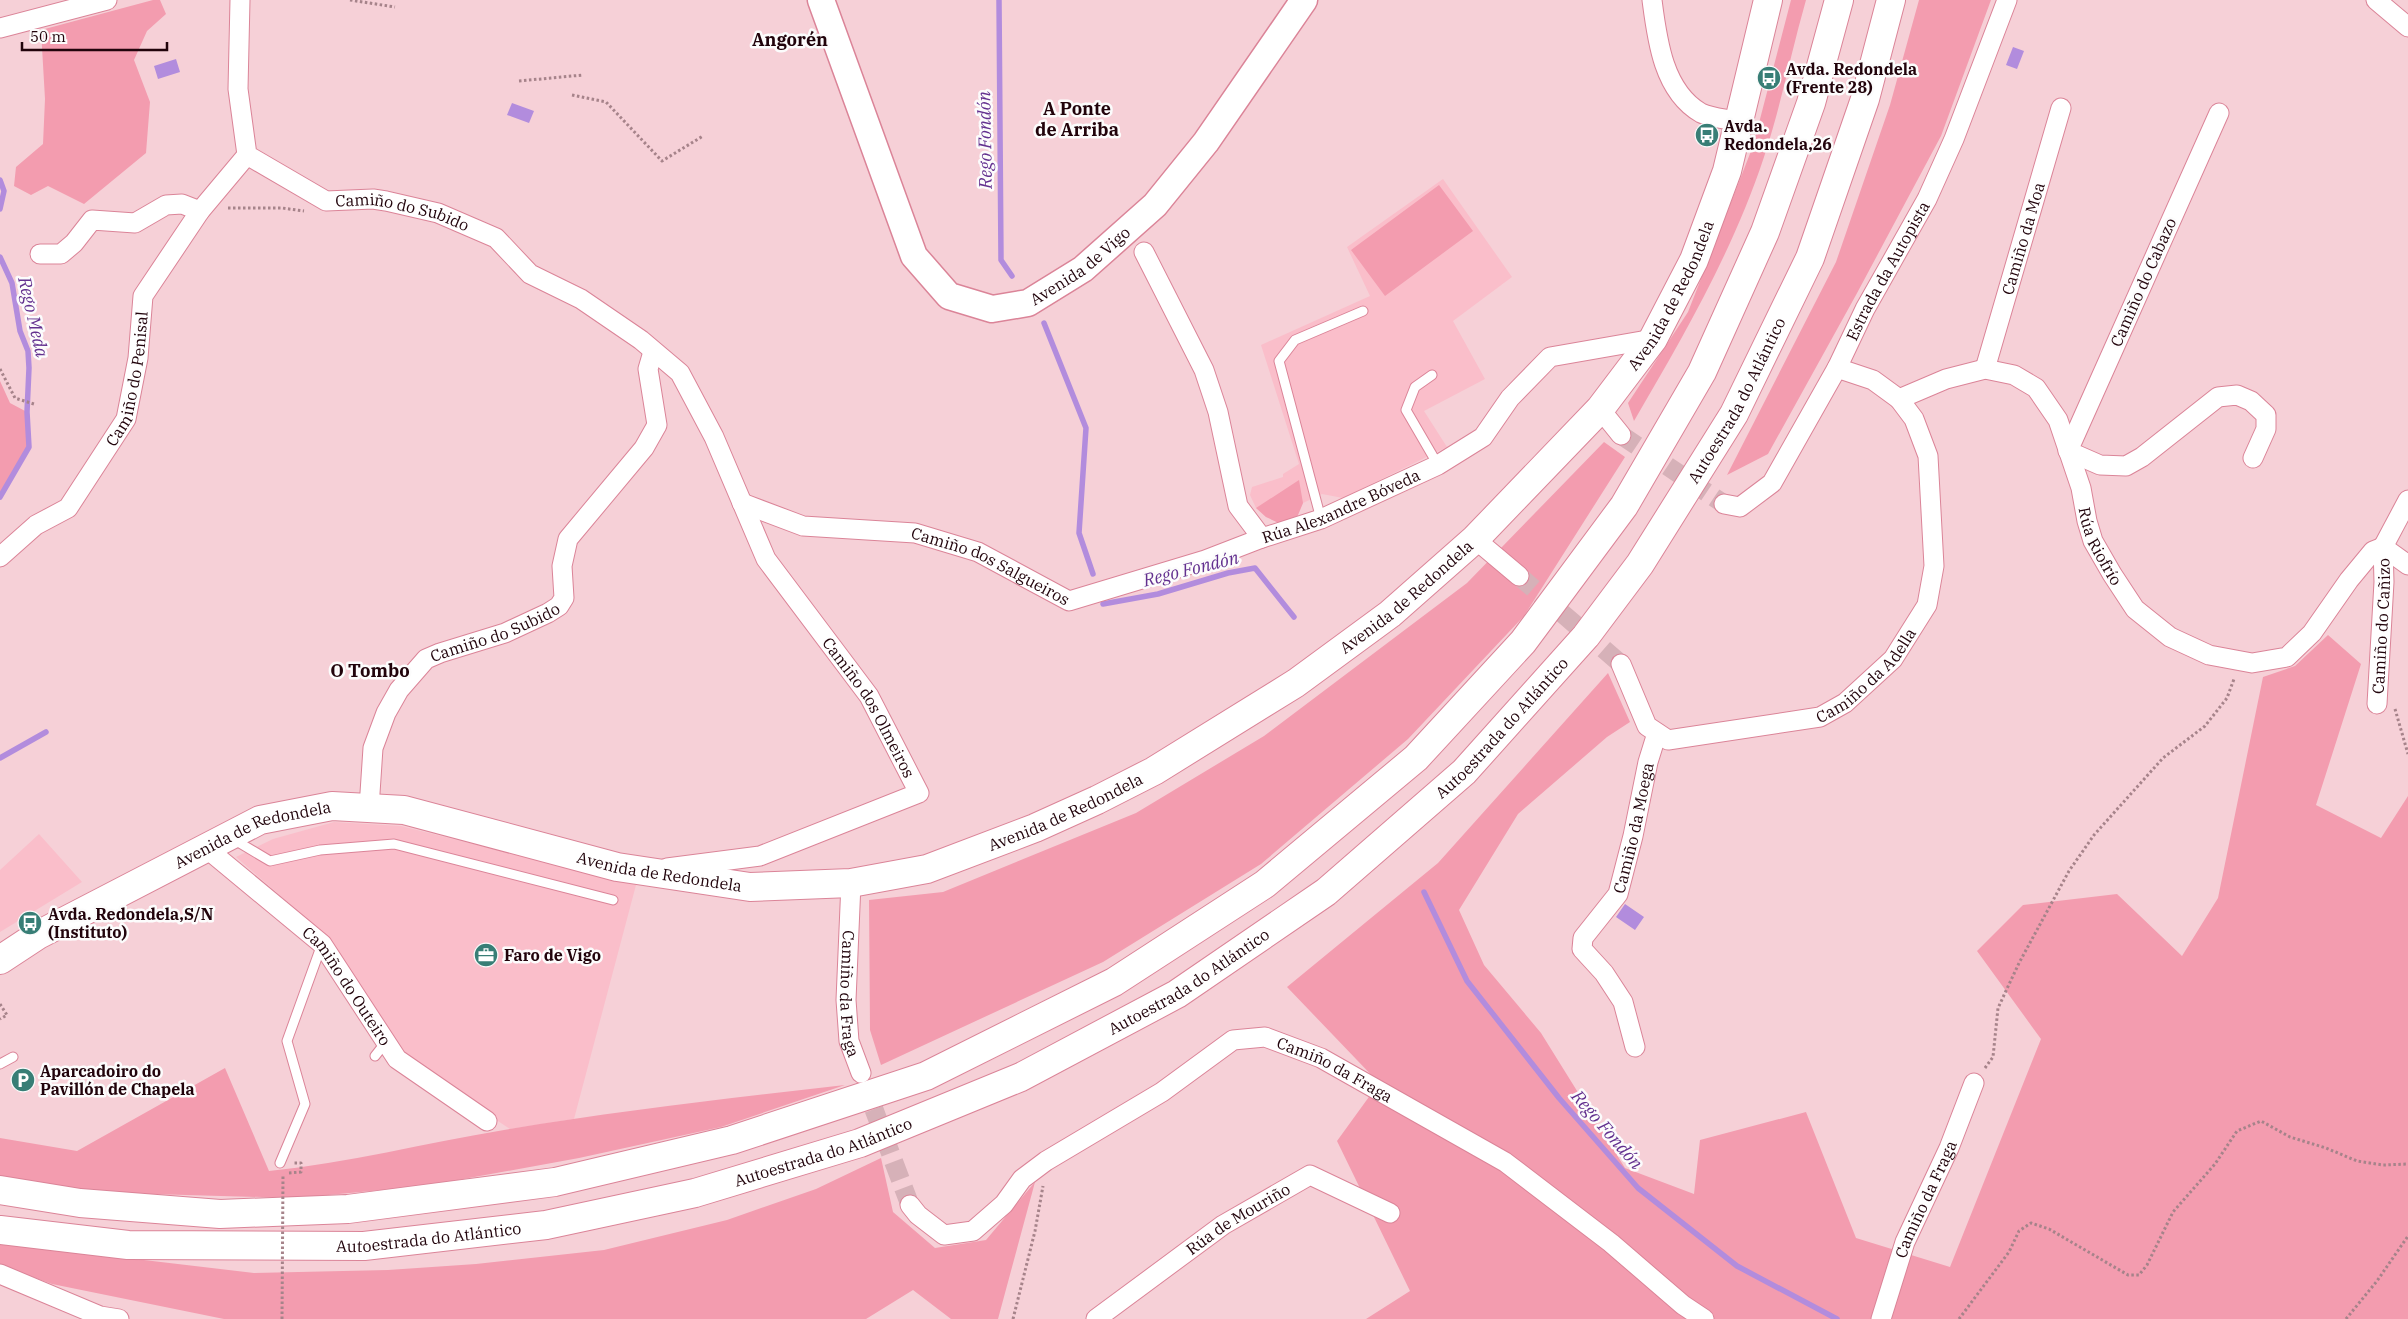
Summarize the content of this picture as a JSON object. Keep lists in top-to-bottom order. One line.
{"streets":{"highway":["Avenida de Redondela","Autoestrada do Atlántico"],"main road":["Avenida de Vigo"],"street":["Camiño do Subido","Camiño da Moa","Estrada da Autopista","Camiño do Cabazo","Camiño do Penisal","Rúa Alexandre Bóveda","Rúa Riofrío","Camiño dos Salgueiros","Camiño do Cañizo","Camiño da Adella","Camiño dos Olmeiros","Camiño da Moega","Camiño do Outeiro","Camiño da Fraga","Rúa de Mouriño"]},"crossings":[["Camiño do Subido","Avenida de Redondela"],["Camiño do Subido","Camiño do Penisal"],["Camiño do Subido","Camiño dos Olmeiros"],["Camiño da Moa","Rúa Riofrío"],["Camiño do Cabazo","Rúa Riofrío"],["Avenida de Redondela","Rúa Alexandre Bóveda"],["Avenida de Redondela","Camiño dos Olmeiros"],["Avenida de Redondela","Camiño do Outeiro"],["Avenida de Redondela","Camiño da Fraga"],["Rúa Alexandre Bóveda","Camiño dos Salgueiros"],["Rúa Riofrío","Camiño do Cañizo"],["Rúa Riofrío","Camiño da Adella"],["Camiño dos Salgueiros","Camiño dos Olmeiros"],["Camiño da Adella","Camiño da Moega"]],"districts":["Angorén","A Ponte de Arriba","O Tombo"],"water":["Rego Fondón","Rego Meda"],"places":{"bus stop":["Avda. Redondela (Frente 28)","Avda. Redondela,26","Avda. Redondela,S/N (Instituto)"],"office":["Faro de Vigo"],"parking":["Aparcadoiro do Pavillón de Chapela"]},"scale_bar":"50 m"}
